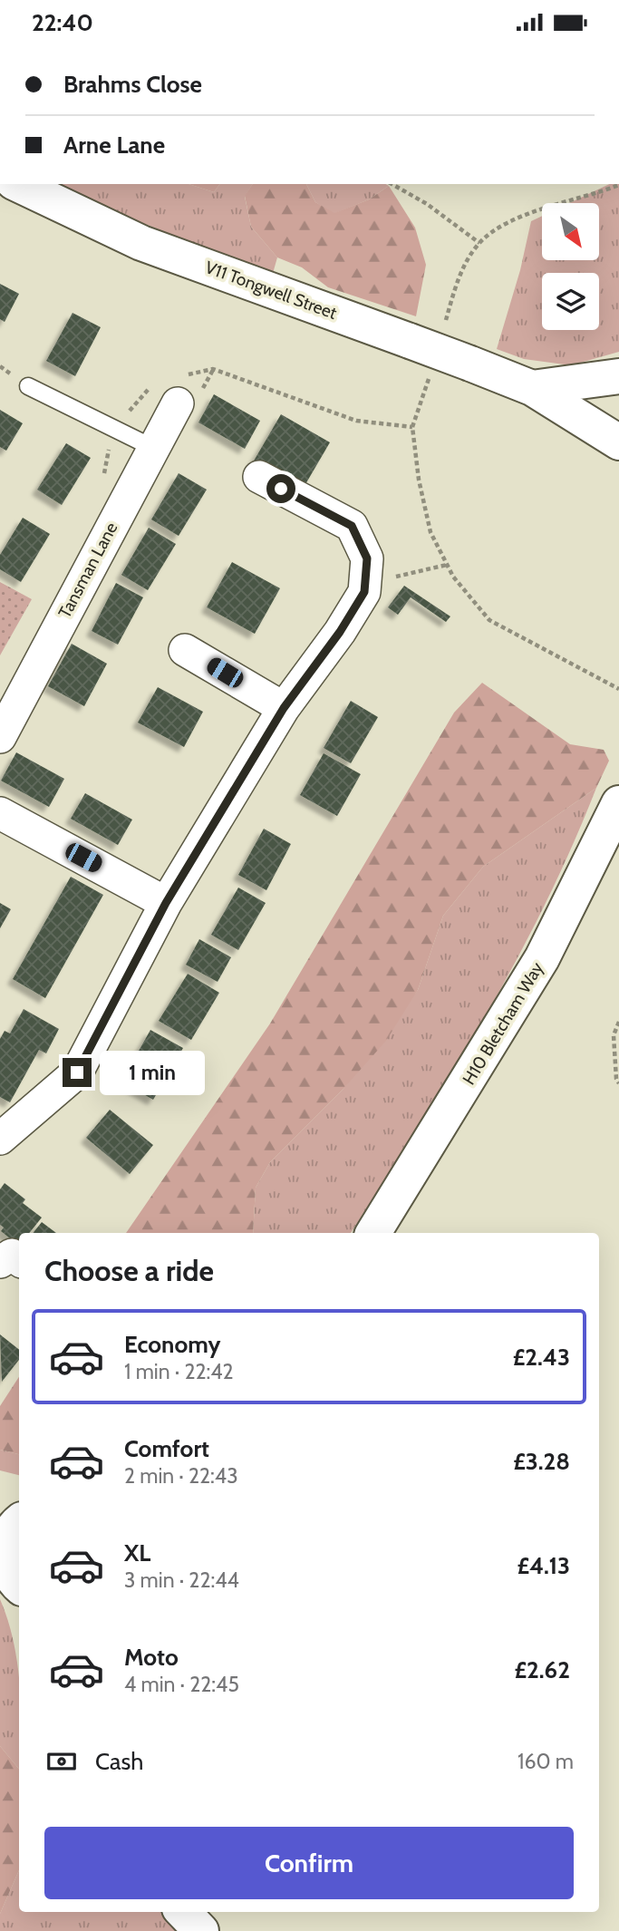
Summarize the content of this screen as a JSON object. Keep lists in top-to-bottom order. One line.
{"streets":{"street":["V11 Tongwell Street","Tansman Lane","H10 Bletcham Way"]},"north":"bottom right","page":{"status":"22:40","banner":["Brahms Close","Arne Lane"],"bubble":"1 min","heading":"Choose a ride","list":[{"name":"Economy","note":"1 min · 22:42","value":"£2.43"},{"name":"Comfort","note":"2 min · 22:43","value":"£3.28"},{"name":"XL","note":"3 min · 22:44","value":"£4.13"},{"name":"Moto","note":"4 min · 22:45","value":"£2.62"}],"pay":["Cash","160 m"],"buttons":"Confirm"}}
